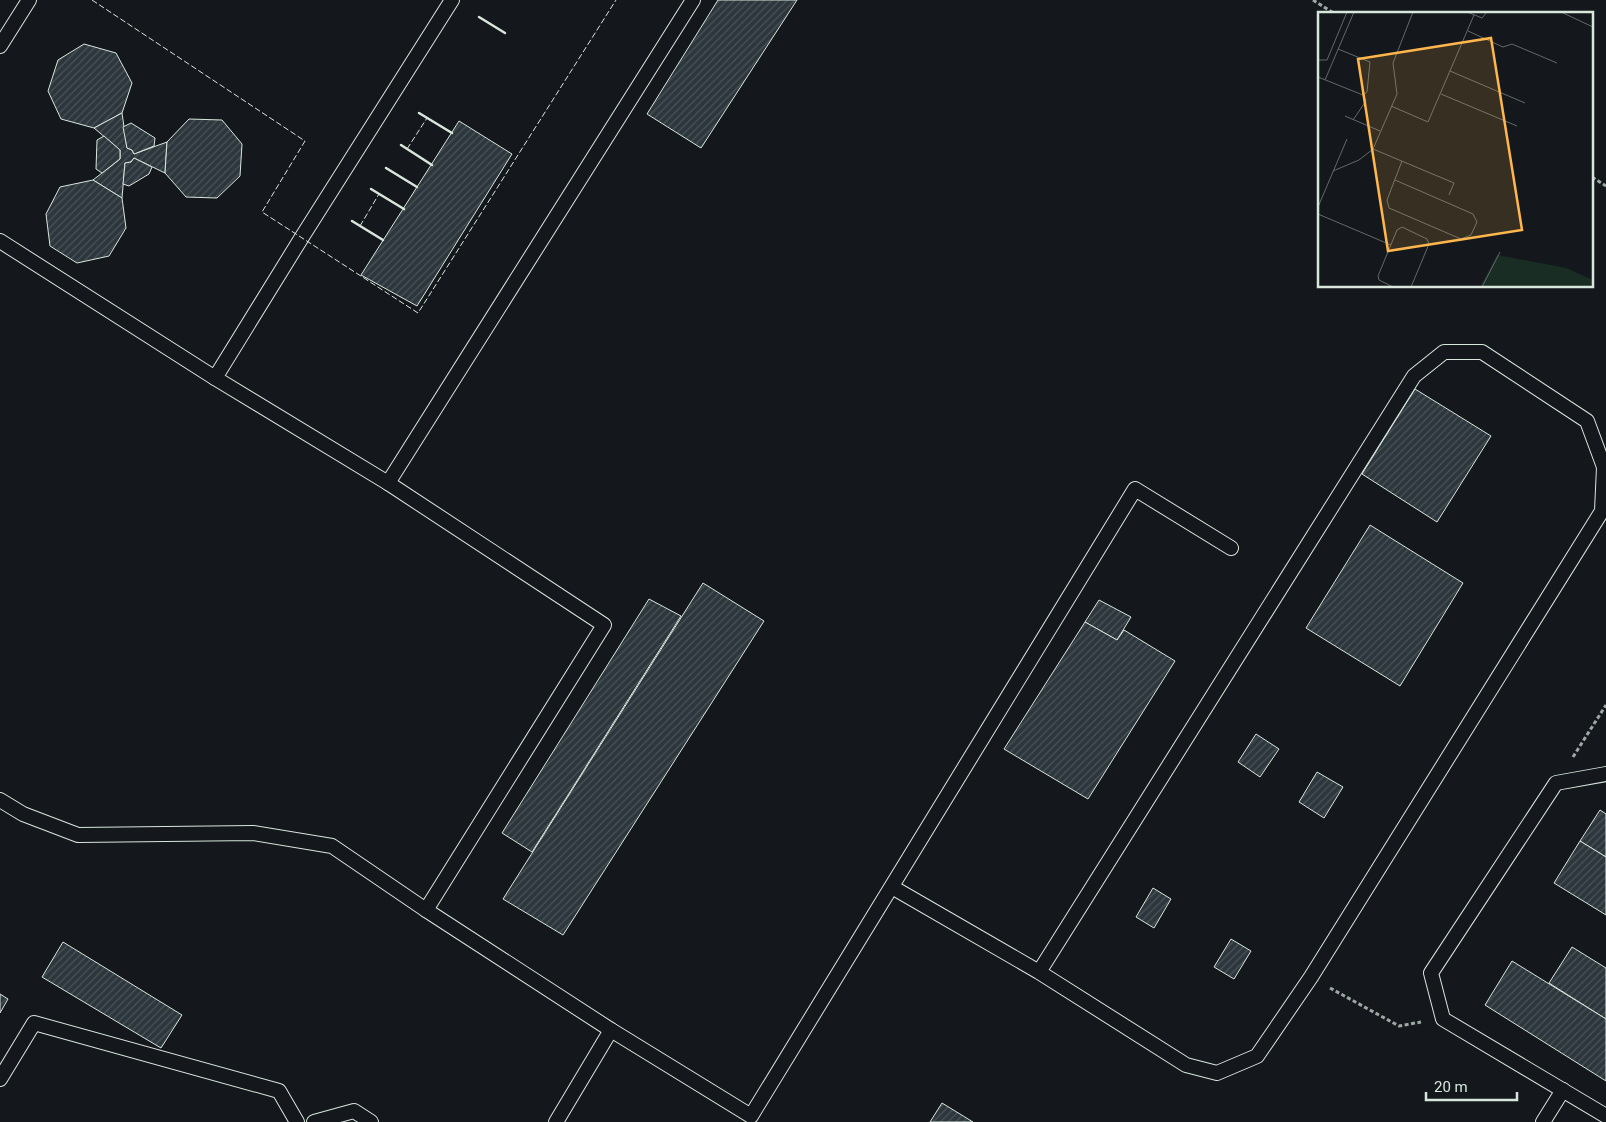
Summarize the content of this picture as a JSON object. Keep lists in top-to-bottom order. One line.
{"scale_bar":"20 m"}
